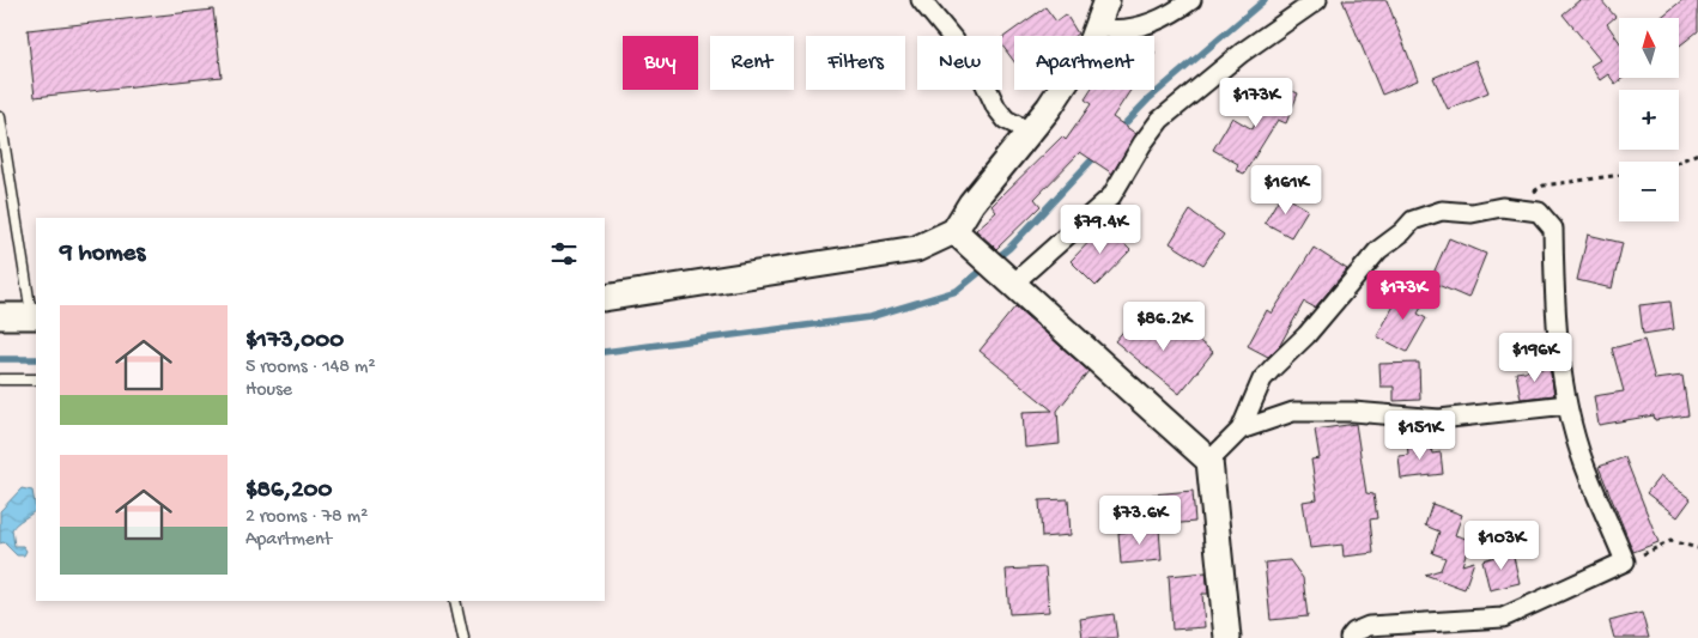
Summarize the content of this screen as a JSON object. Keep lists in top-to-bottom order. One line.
{"north":"top","page":{"map_buttons":["+","−"],"chip":["Buy","Rent","Filters","New","Apartment"],"price":["$173K","$161K","$79.4K","$173K","$86.2K","$196K","$151K","$73.6K","$103K"],"heading":"9 homes","list":[{"name":"$173,000","note":"5 rooms · 148 m² · House"},{"name":"$86,200","note":"2 rooms · 78 m² · Apartment"}]}}
